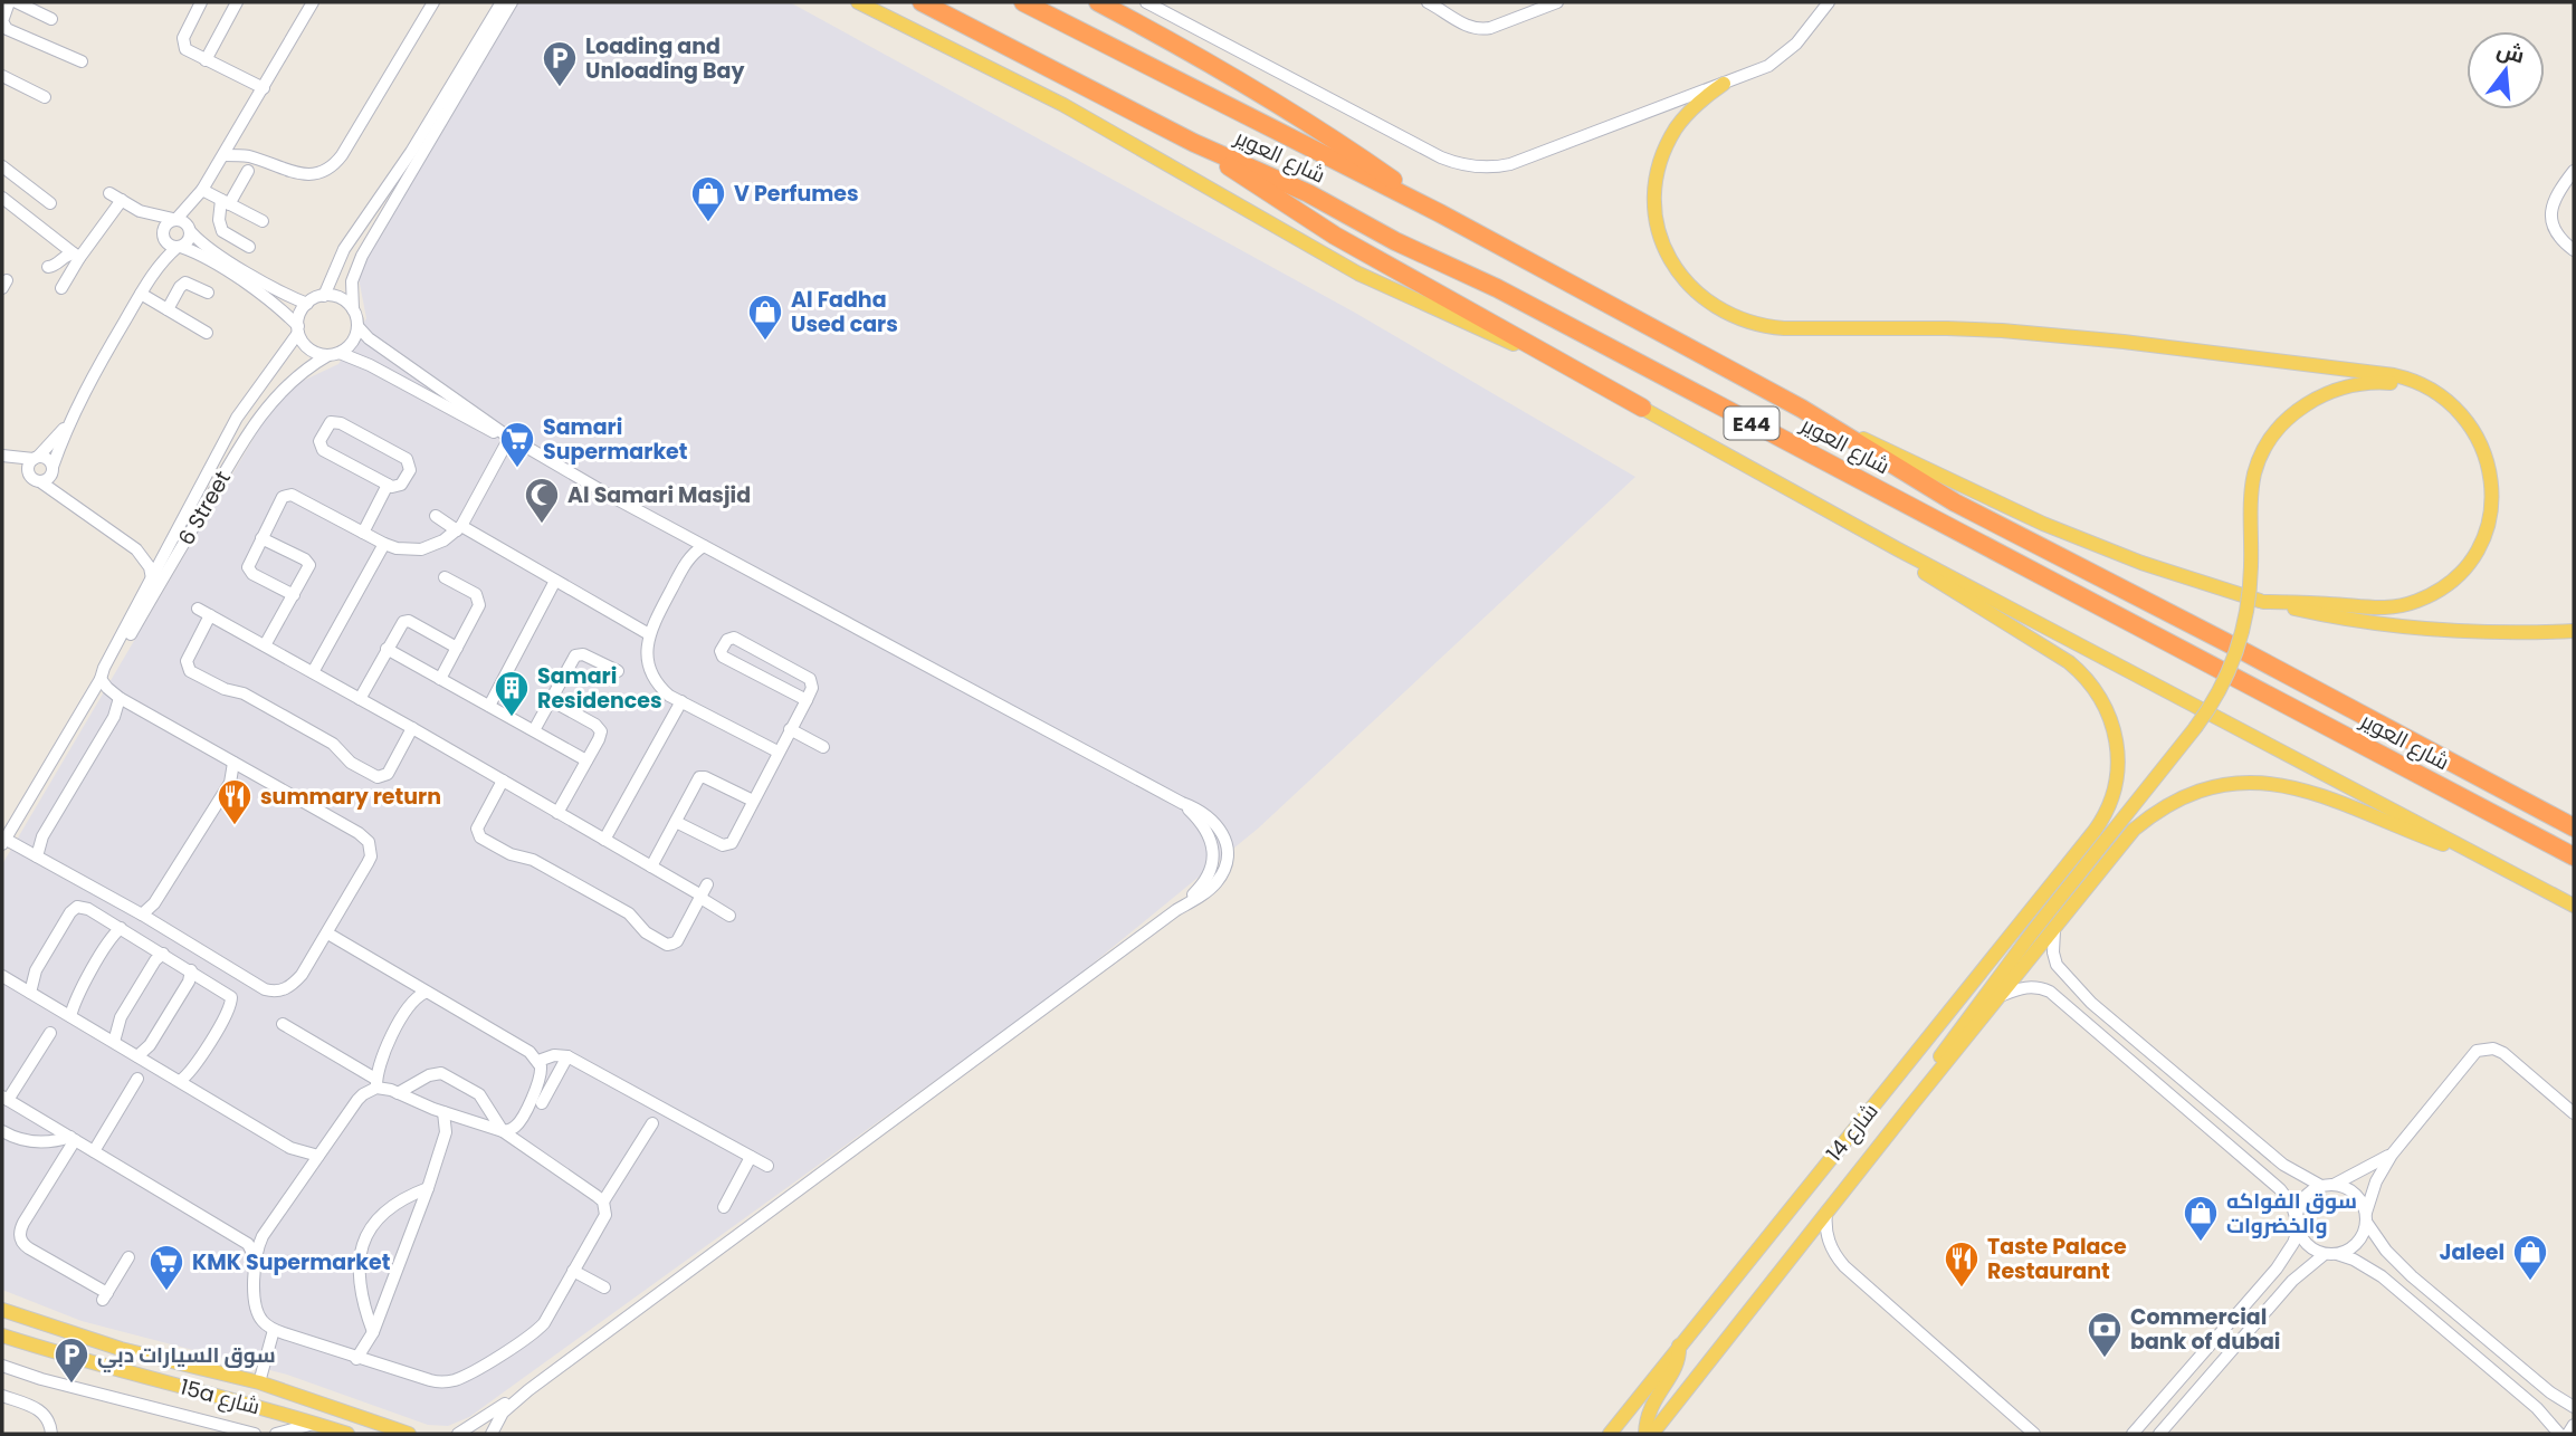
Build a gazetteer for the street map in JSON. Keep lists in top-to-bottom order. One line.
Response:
{"streets":{"highway":["شارع العوير","E44"],"main road":["شارع 14","15a شارع"],"street":["6 Street"]},"places":{"parking":["Loading and Unloading Bay","سوق السيارات دبي"],"shop":["V Perfumes","Al Fadha Used cars","سوق الفواكه والخضروات","Jaleel"],"supermarket":["Samari Supermarket","KMK Supermarket"],"mosque":["Al Samari Masjid"],"building":["Samari Residences"],"restaurant":["summary return","Taste Palace Restaurant"],"bank":["Commercial bank of dubai"]},"north":"top"}
